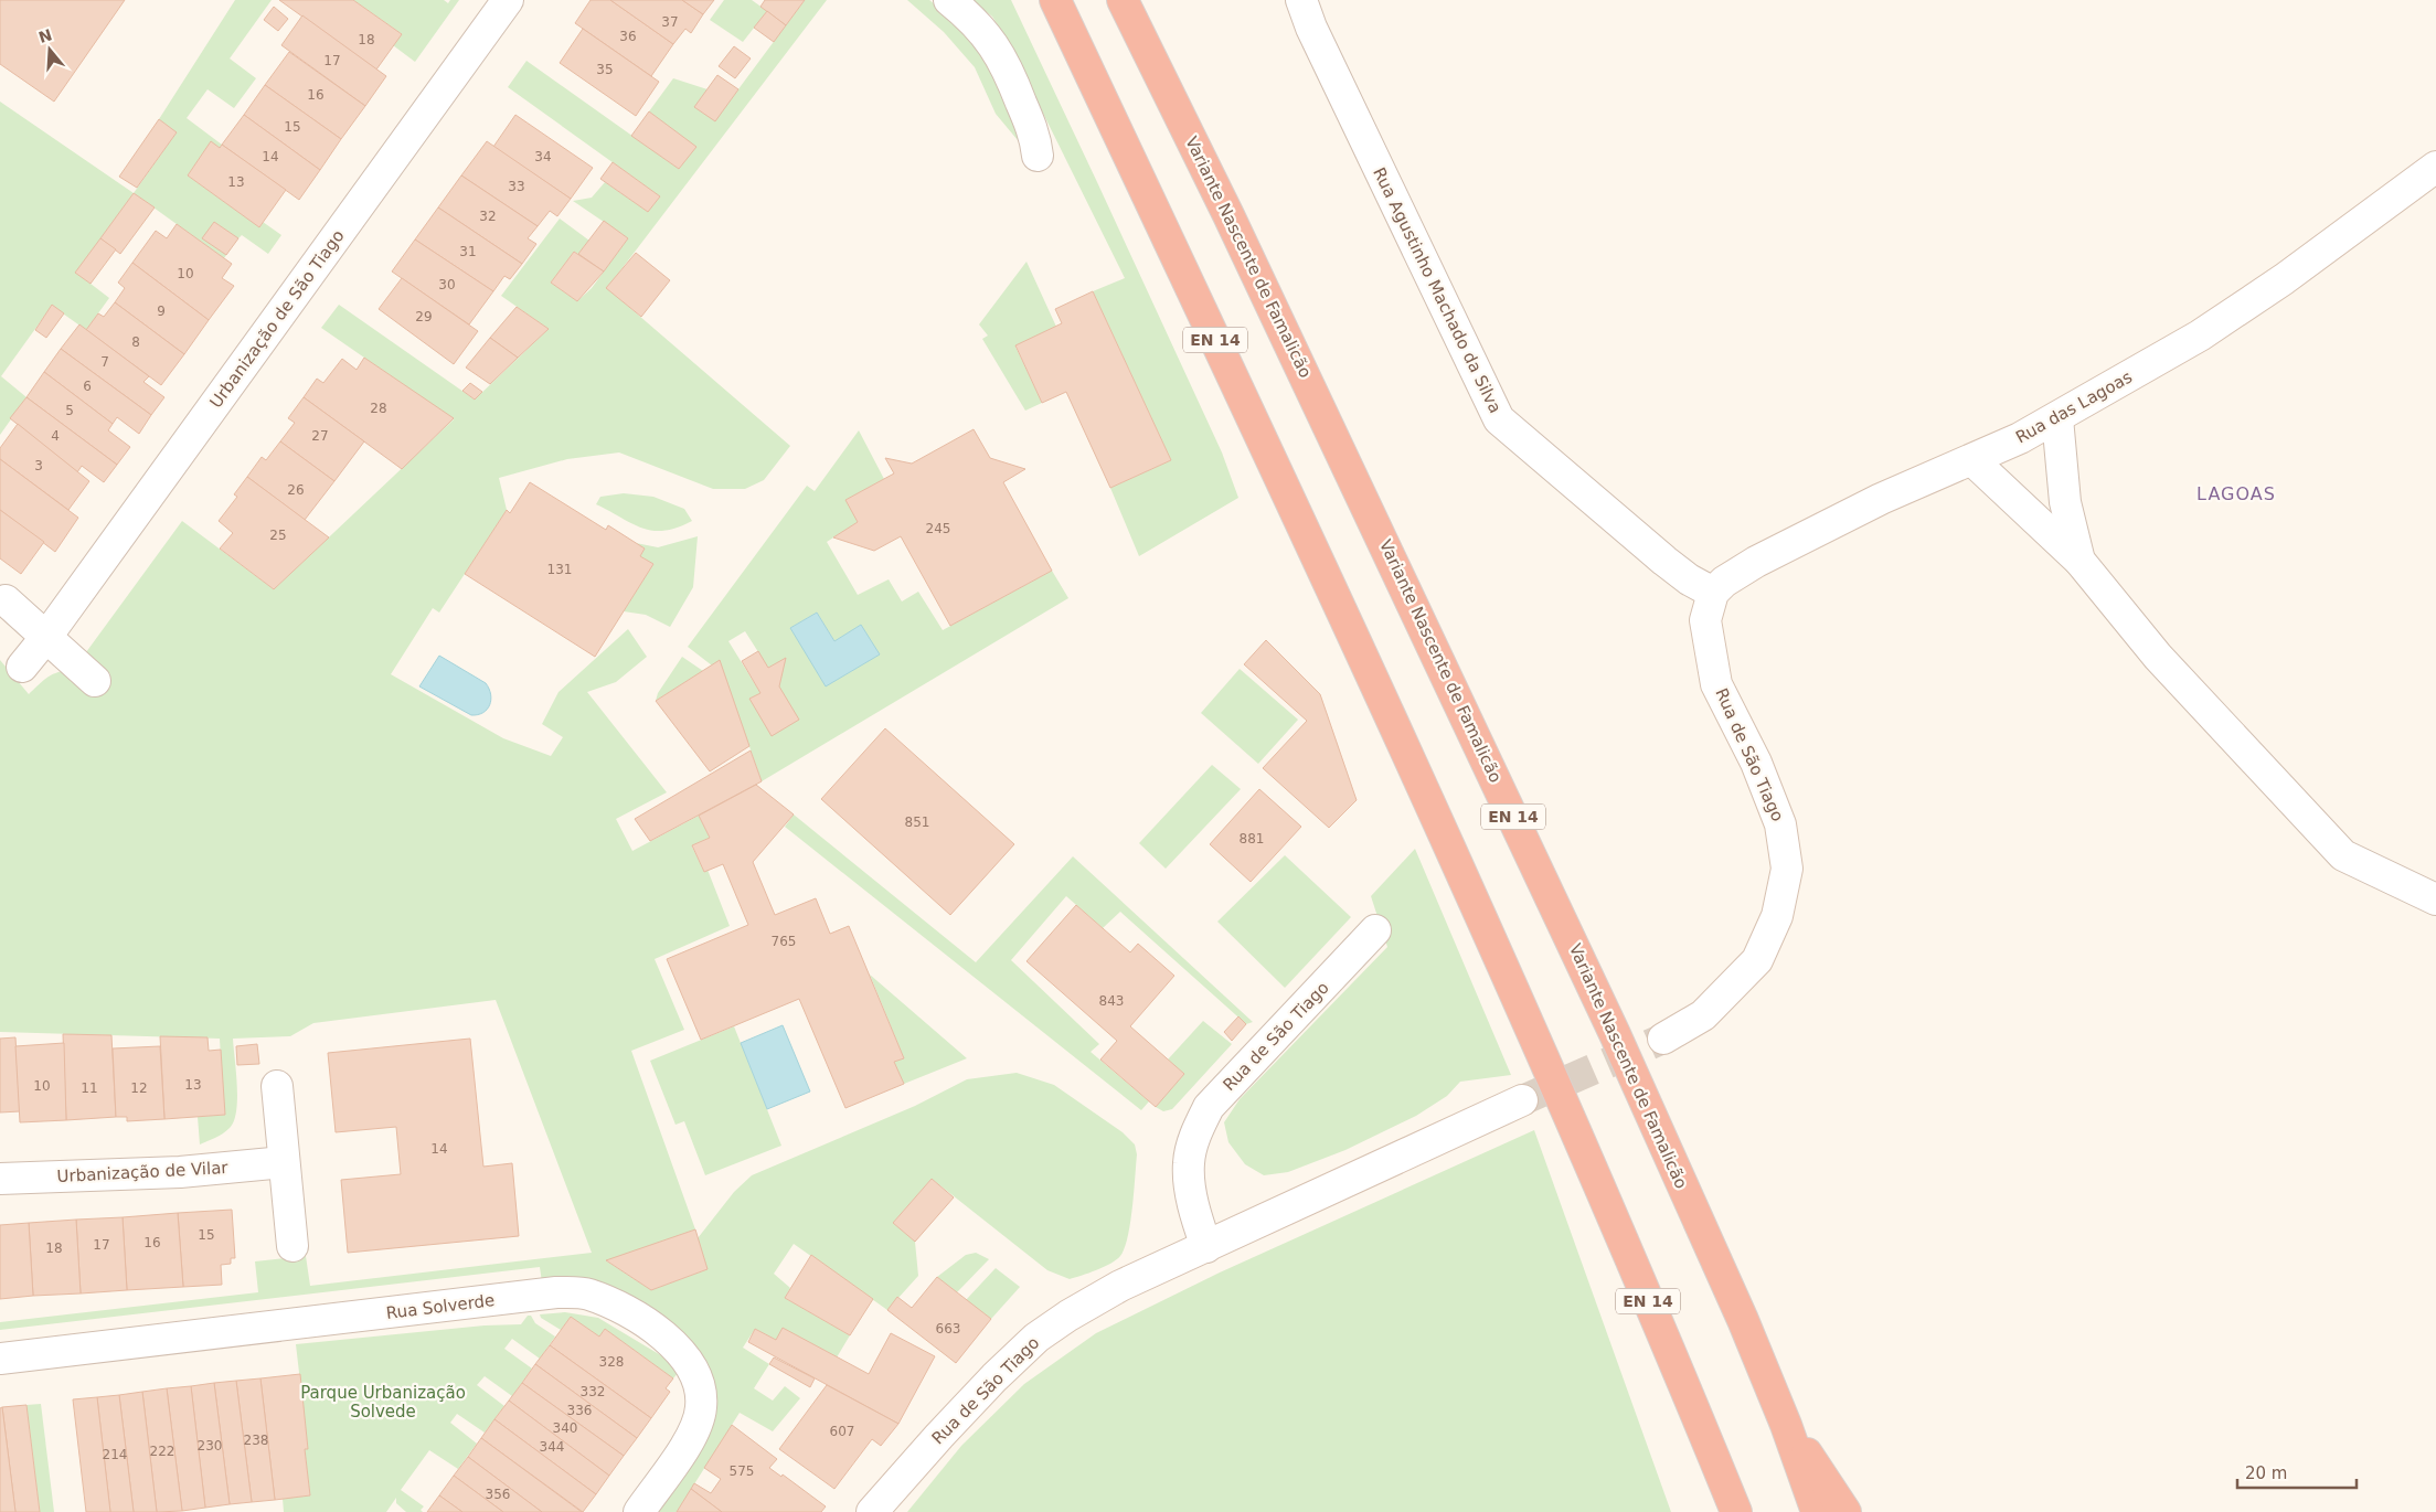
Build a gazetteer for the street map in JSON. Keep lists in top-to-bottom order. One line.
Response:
{"streets":{"highway":["Variante Nascente de Famalicão","EN 14"],"street":["Rua Agustinho Machado da Silva","Urbanização de São Tiago","Rua das Lagoas","Rua de São Tiago","Urbanização de Vilar","Rua Solverde"]},"crossings":[["Rua Agustinho Machado da Silva","Rua das Lagoas"],["Rua Agustinho Machado da Silva","Rua de São Tiago"],["Rua das Lagoas","Rua de São Tiago"]],"districts":["LAGOAS"],"parks":["Parque Urbanização Solvede"],"house_numbers":["37","36","18","17","35","16","15","14","34","13","33","32","31","10","30","9","29","8","7","6","28","5","4","27","3","26","245","25","131","851","881","765","843","13","10","11","12","14","15","16","17","18","663","328","332","336","340","607","238","230","344","222","214","575","356"],"scale_bar":"20 m","north":"top"}
